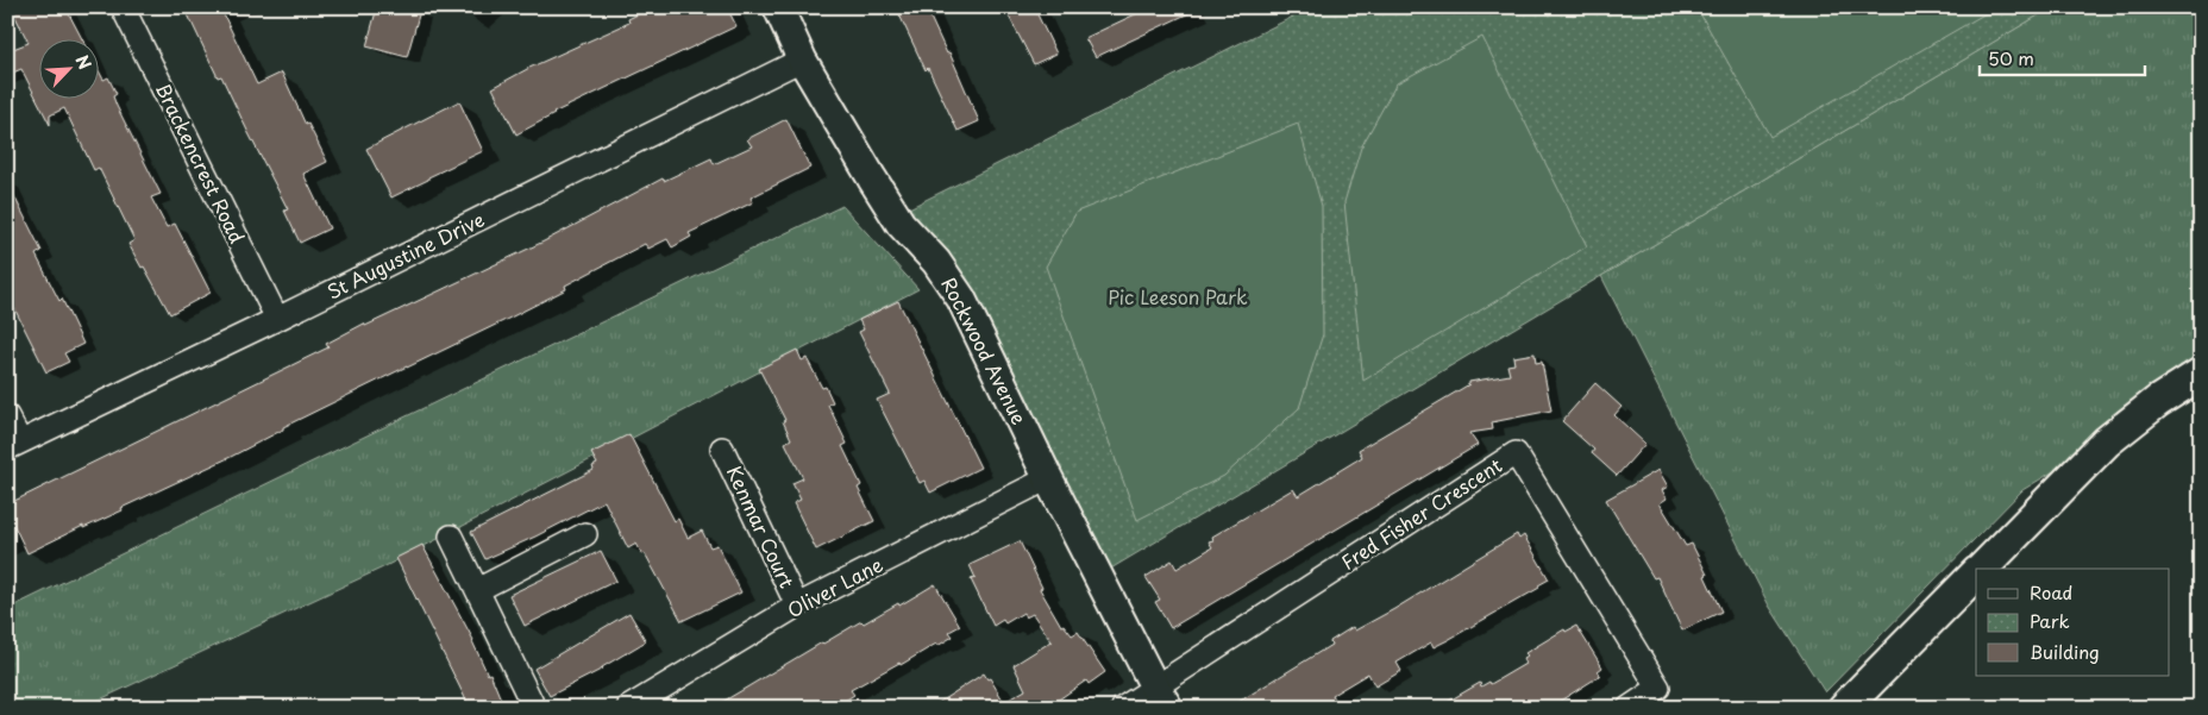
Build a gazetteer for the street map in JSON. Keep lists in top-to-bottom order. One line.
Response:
{"streets":{"street":["Brackencrest Road","St Augustine Drive","Rockwood Avenue","Fred Fisher Crescent","Kenmar Court","Oliver Lane"]},"crossings":[["Brackencrest Road","St Augustine Drive"],["St Augustine Drive","Rockwood Avenue"],["Rockwood Avenue","Fred Fisher Crescent"],["Rockwood Avenue","Oliver Lane"],["Kenmar Court","Oliver Lane"]],"parks":["Pic Leeson Park"],"legend":["Road","Park","Building"],"scale_bar":"50 m","north":"top right"}
